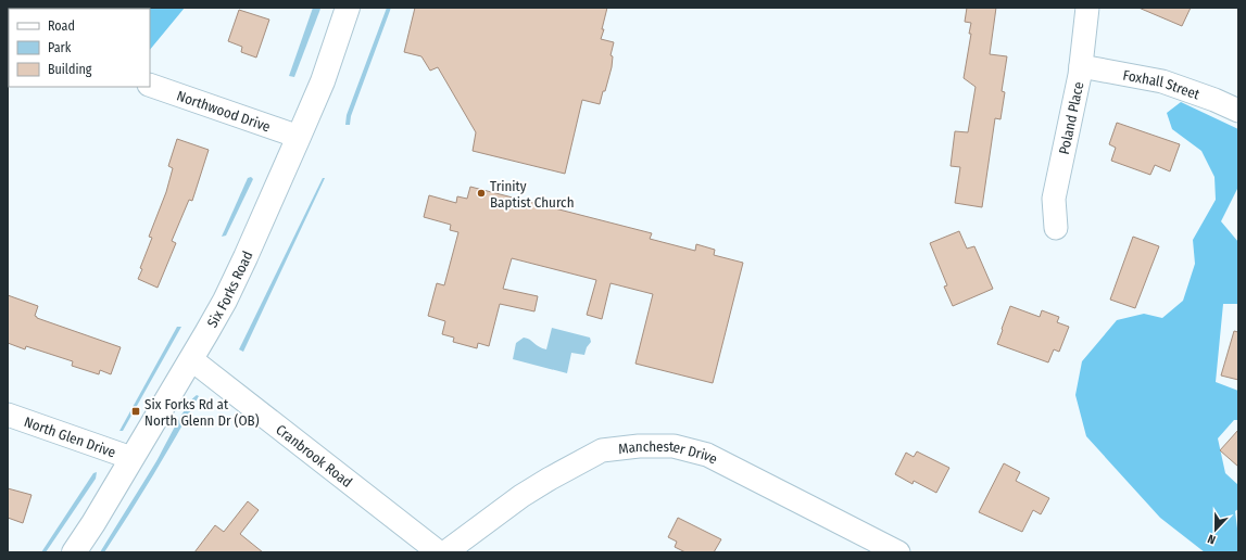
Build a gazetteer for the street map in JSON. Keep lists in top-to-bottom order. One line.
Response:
{"streets":{"main road":["Six Forks Road"],"street":["Foxhall Street","Northwood Drive","Poland Place","North Glen Drive","Cranbrook Road","Manchester Drive"]},"crossings":[["Foxhall Street","Poland Place"],["Northwood Drive","Six Forks Road"],["Six Forks Road","North Glen Drive"],["Six Forks Road","Cranbrook Road"]],"places":{"other":["Trinity Baptist Church"],"transit":["Six Forks Rd at North Glenn Dr (OB)"]},"legend":["Road","Park","Building"],"north":"bottom"}
